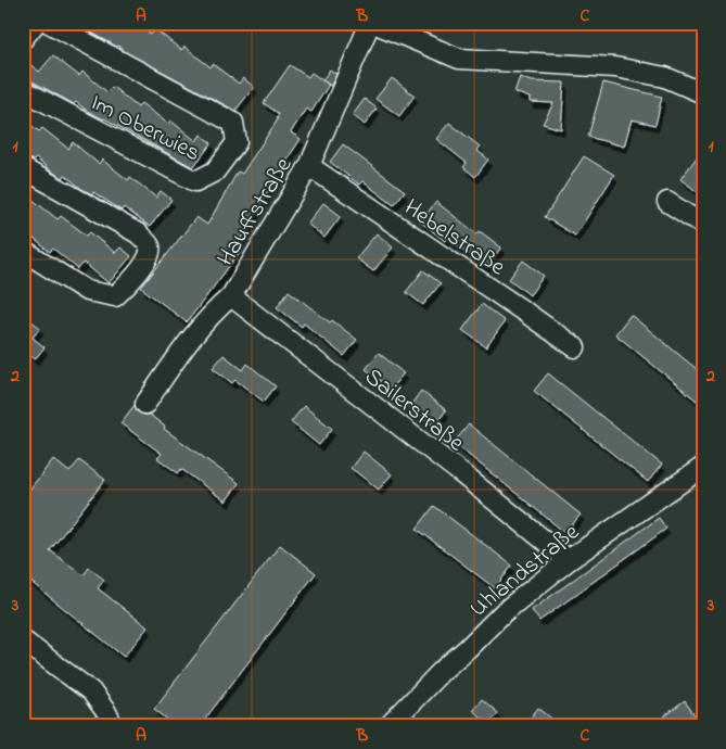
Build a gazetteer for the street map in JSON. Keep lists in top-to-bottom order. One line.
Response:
{"streets":{"street":["Im Oberwies","Hauffstraße","Hebelstraße","Sailerstraße","Uhlandstraße"]},"crossings":[["Hauffstraße","Hebelstraße"],["Hauffstraße","Sailerstraße"],["Sailerstraße","Uhlandstraße"]],"grid":{"columns":["A","B","C"],"rows":["1","2","3"]}}
